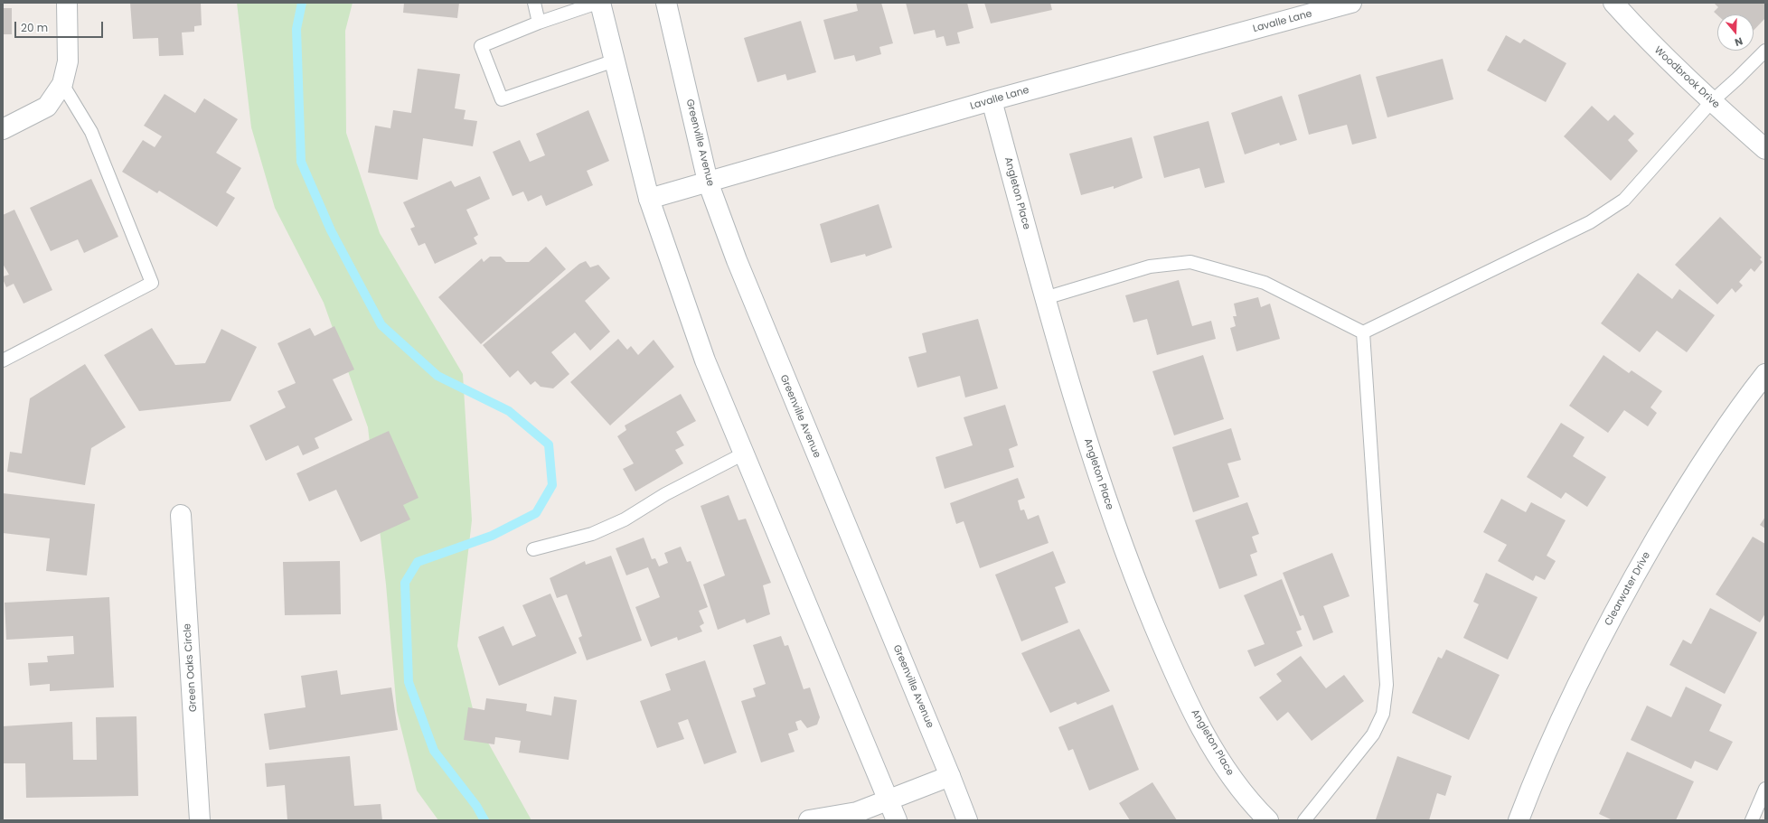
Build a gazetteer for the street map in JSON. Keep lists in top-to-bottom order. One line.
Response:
{"streets":{"street":["Lavalle Lane","Woodbrook Drive","Greenville Avenue","Angleton Place","Clearwater Drive","Green Oaks Circle"]},"crossings":[["Lavalle Lane","Greenville Avenue"],["Lavalle Lane","Angleton Place"]],"scale_bar":"20 m","north":"bottom"}
